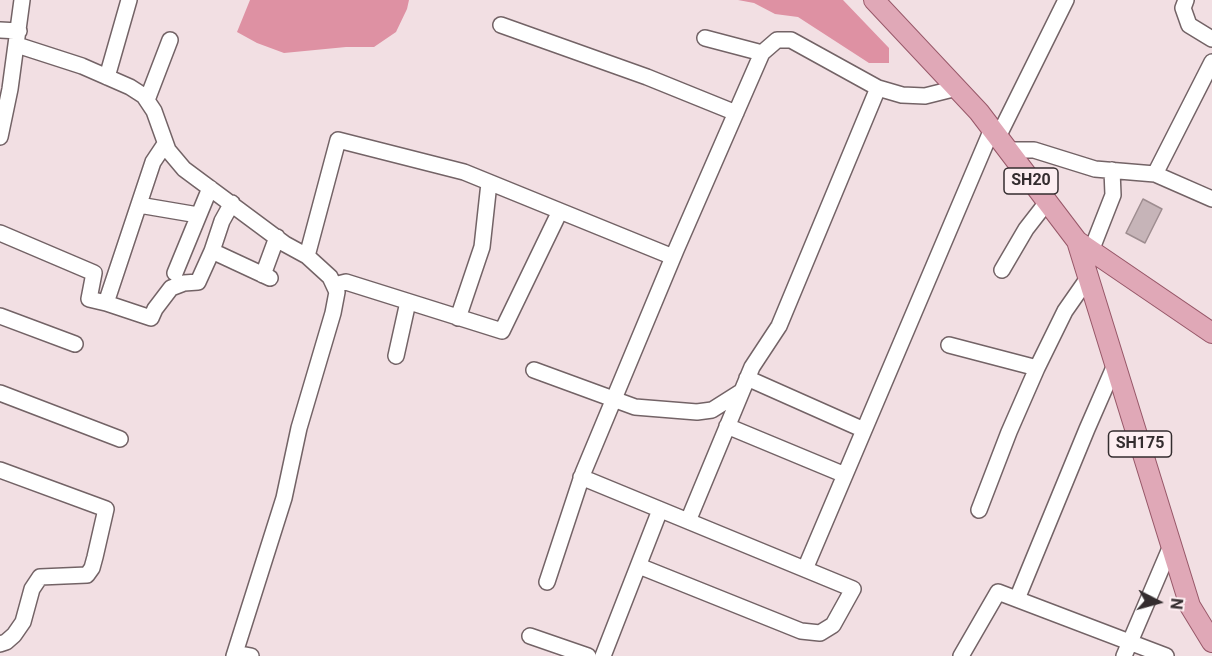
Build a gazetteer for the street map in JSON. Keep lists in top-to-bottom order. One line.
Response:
{"streets":{"main road":["SH20","SH175"]},"crossings":[["SH20","SH175"]],"north":"right"}
